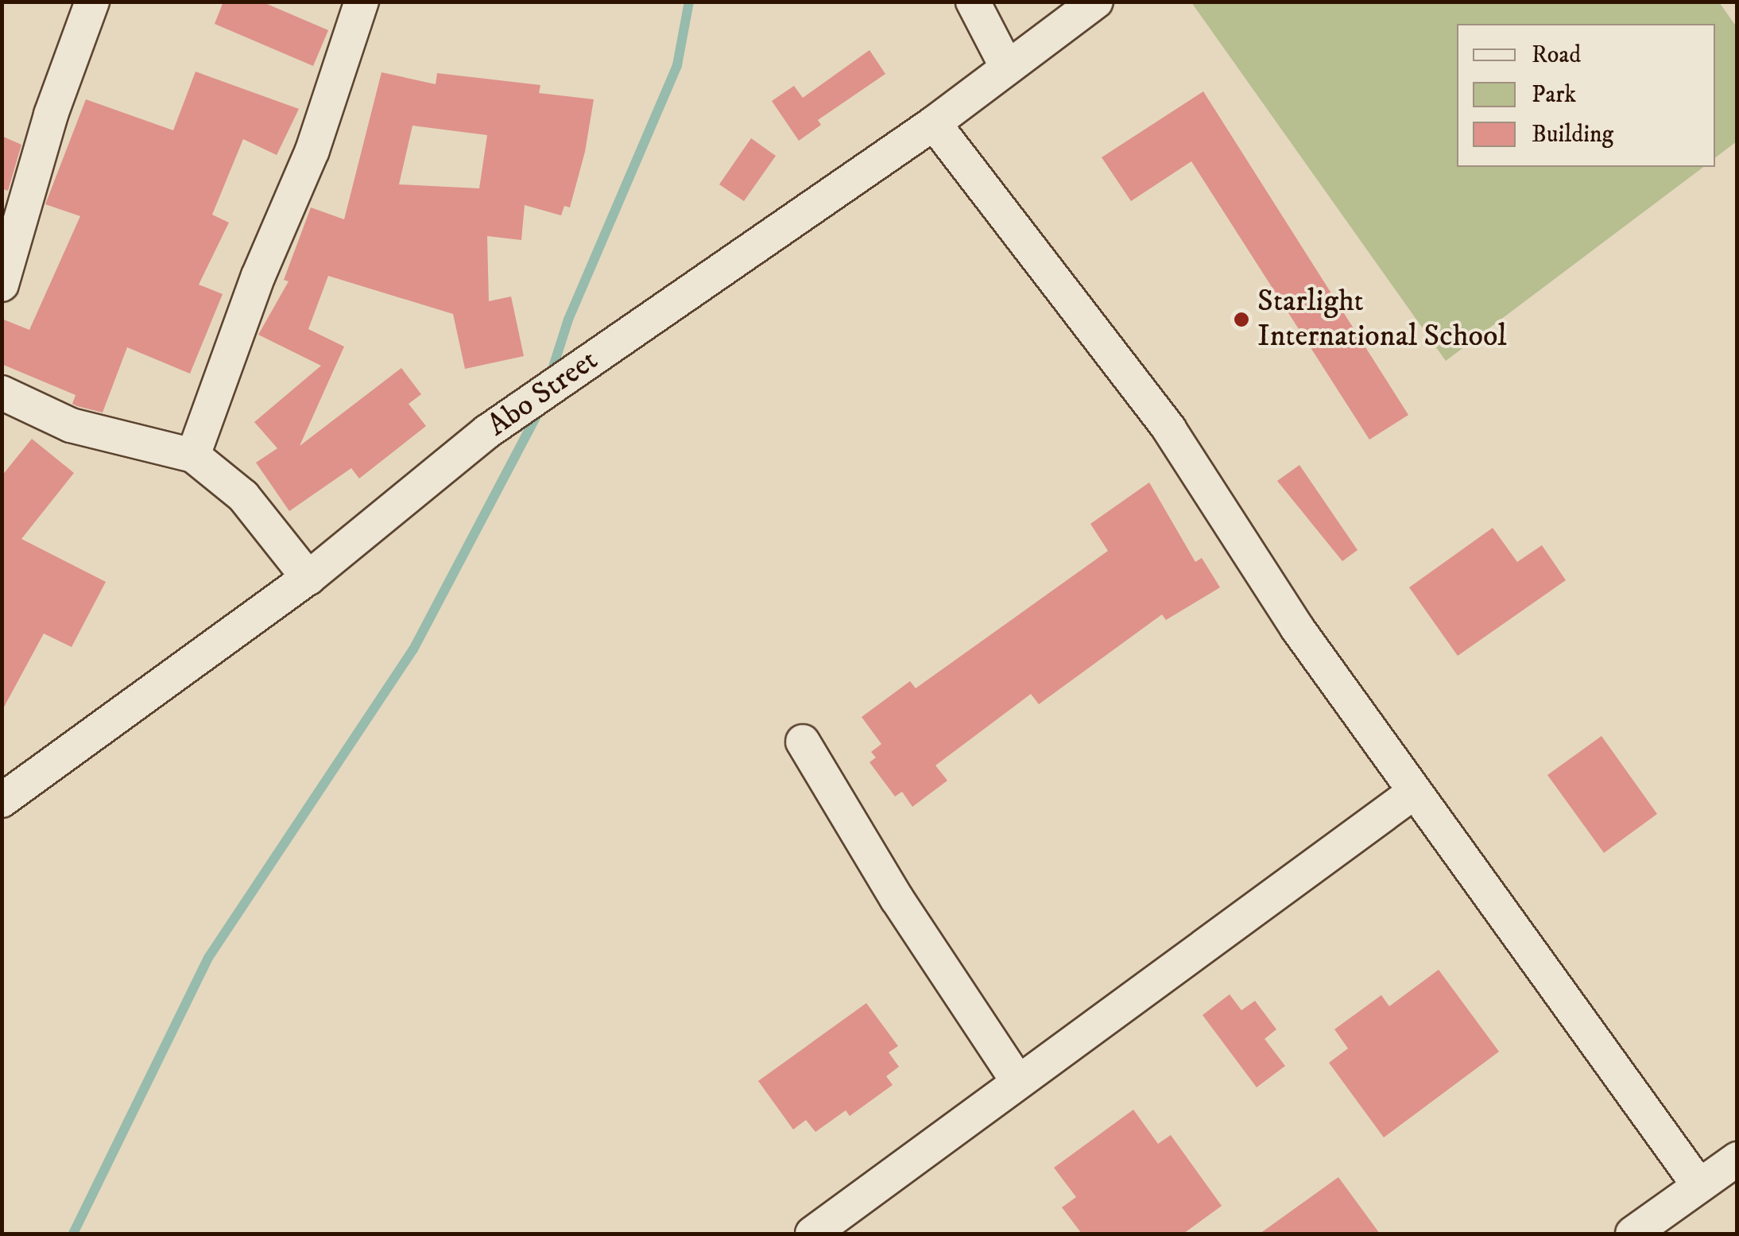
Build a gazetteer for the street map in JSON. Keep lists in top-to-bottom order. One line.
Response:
{"streets":{"street":["Abo Street"]},"places":["Starlight International School"],"legend":["Road","Park","Building"]}
